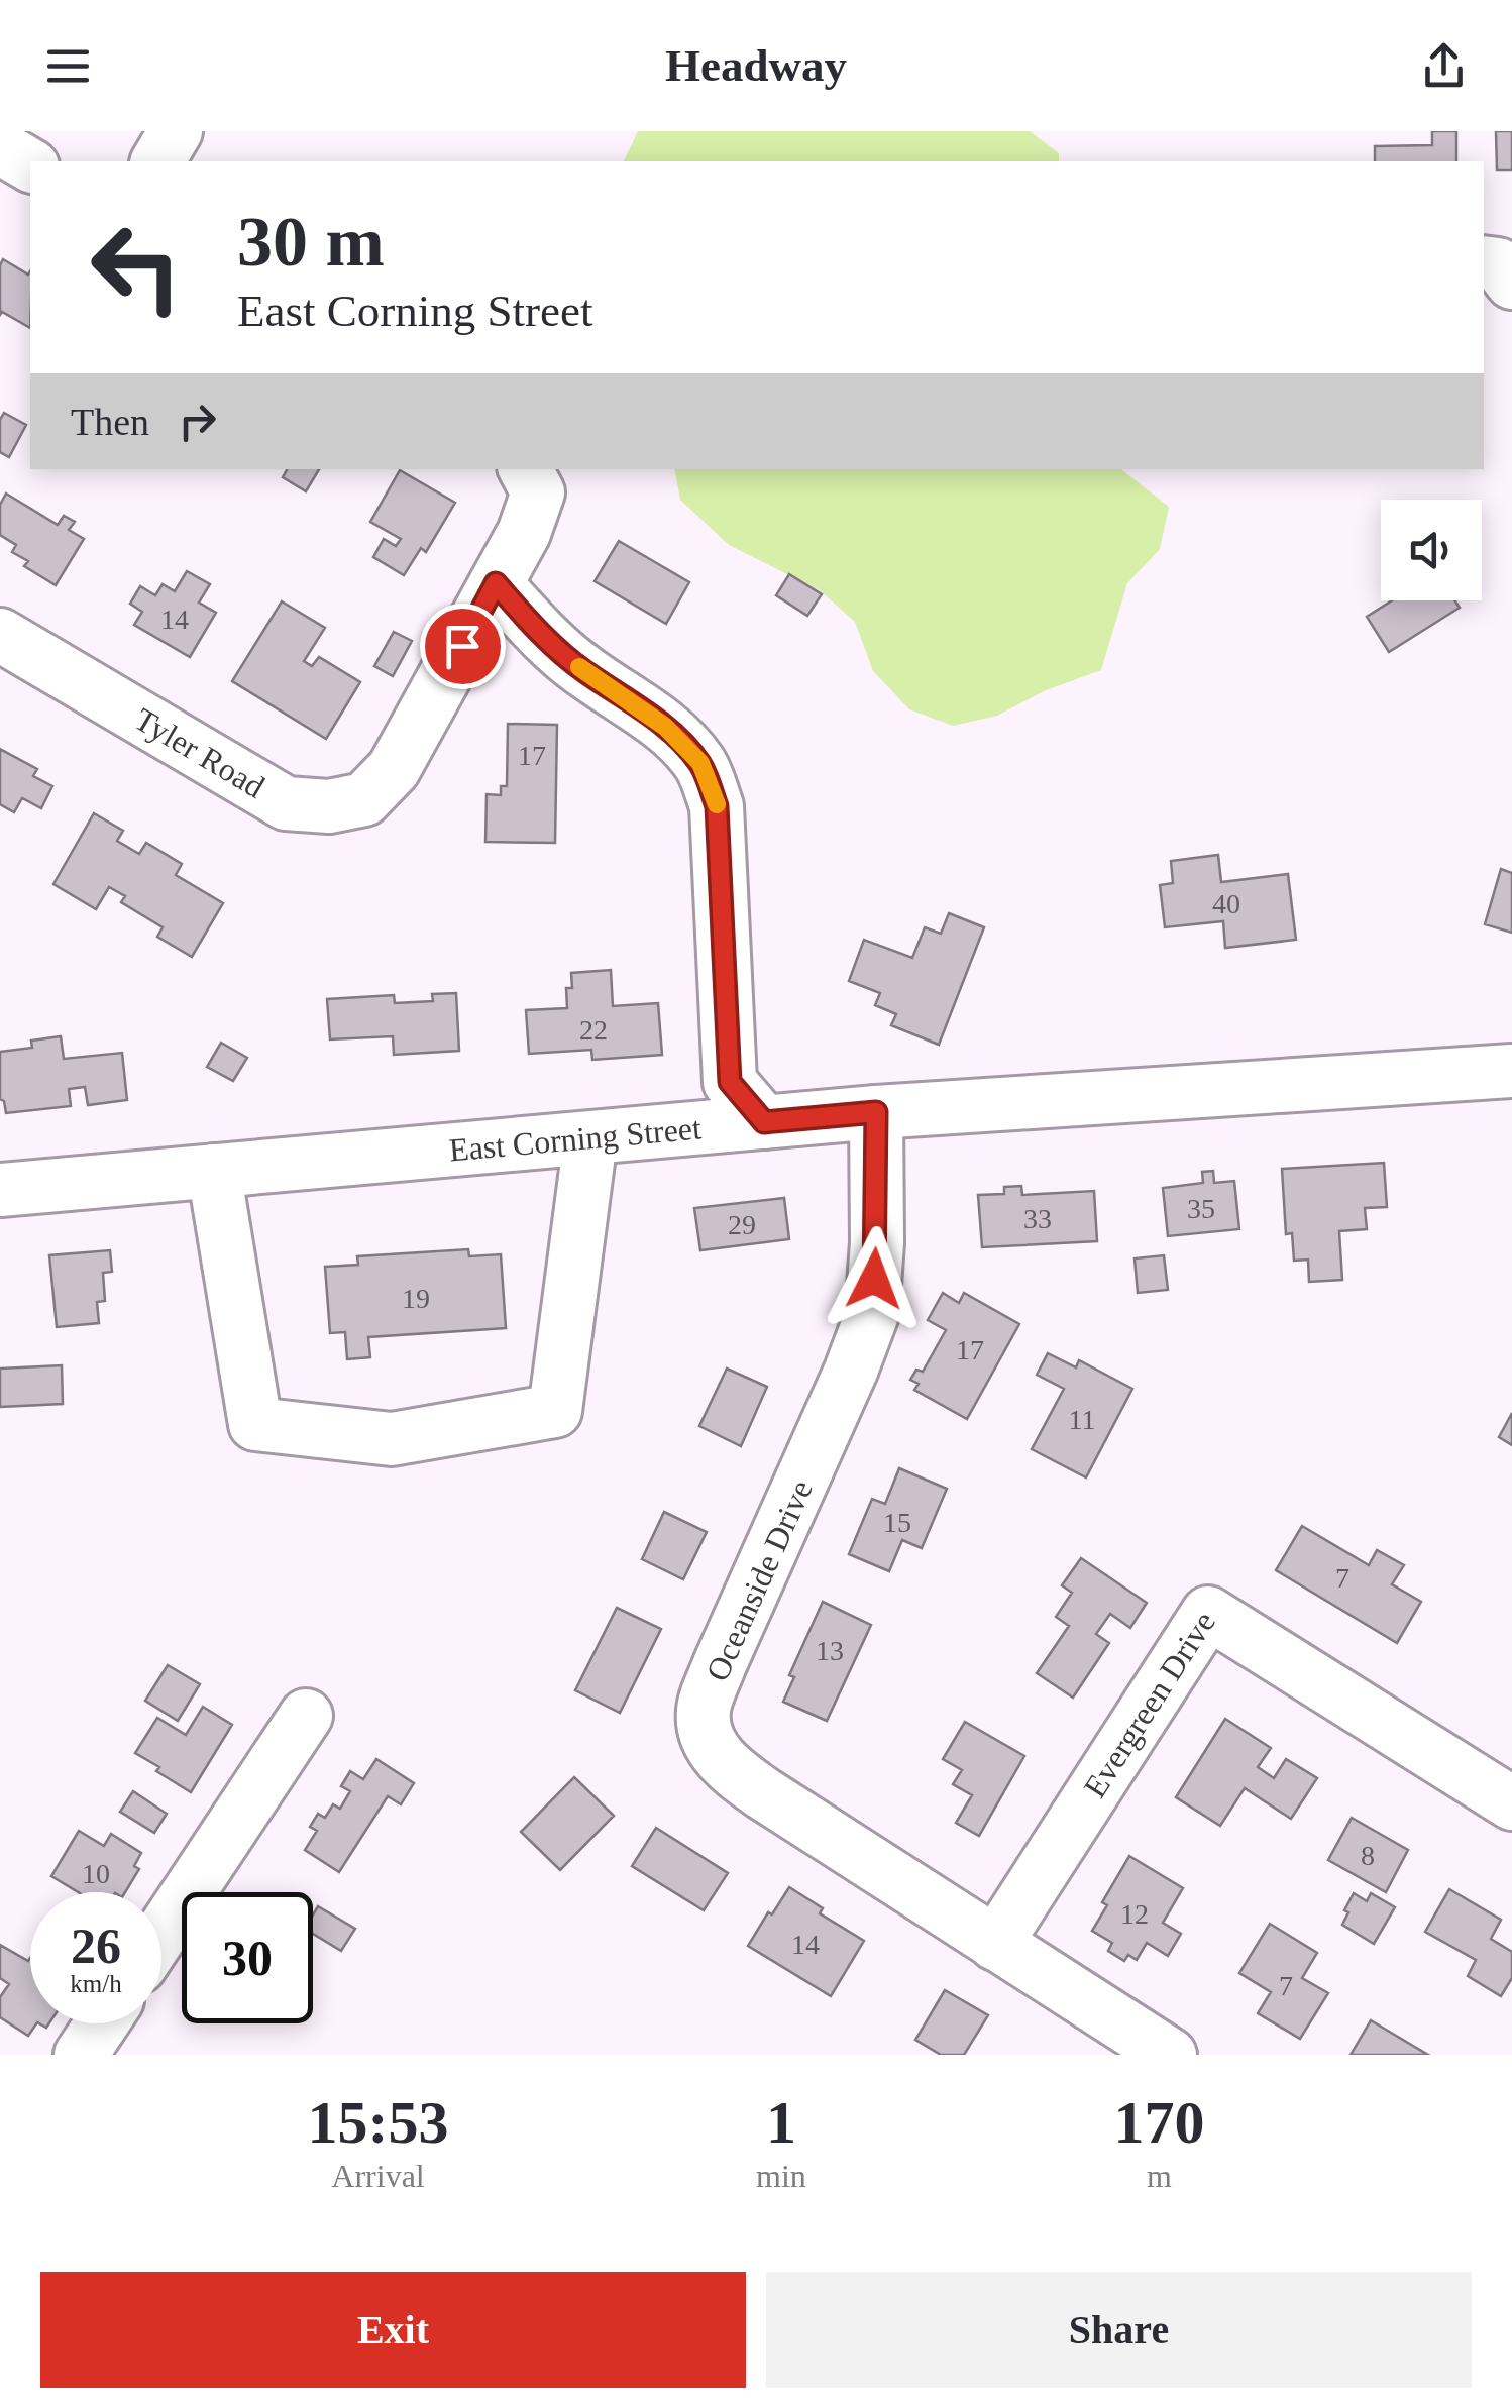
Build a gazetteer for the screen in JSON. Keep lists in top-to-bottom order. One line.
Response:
{"streets":{"street":["Tyler Road","East Corning Street","Oceanside Drive","Evergreen Drive"]},"crossings":[["East Corning Street","Oceanside Drive"],["Oceanside Drive","Evergreen Drive"]],"house_numbers":["14","17","40","22","35","33","29","19","17","11","15","7","13","8","10","12","14","7"],"page":{"header":"Headway","turn":["30 m","East Corning Street"],"then":"Then","speed":"26 km/h","limit":"30","eta":["15:53","Arrival","1","min","170","m"],"buttons":["Exit","Share"]}}
